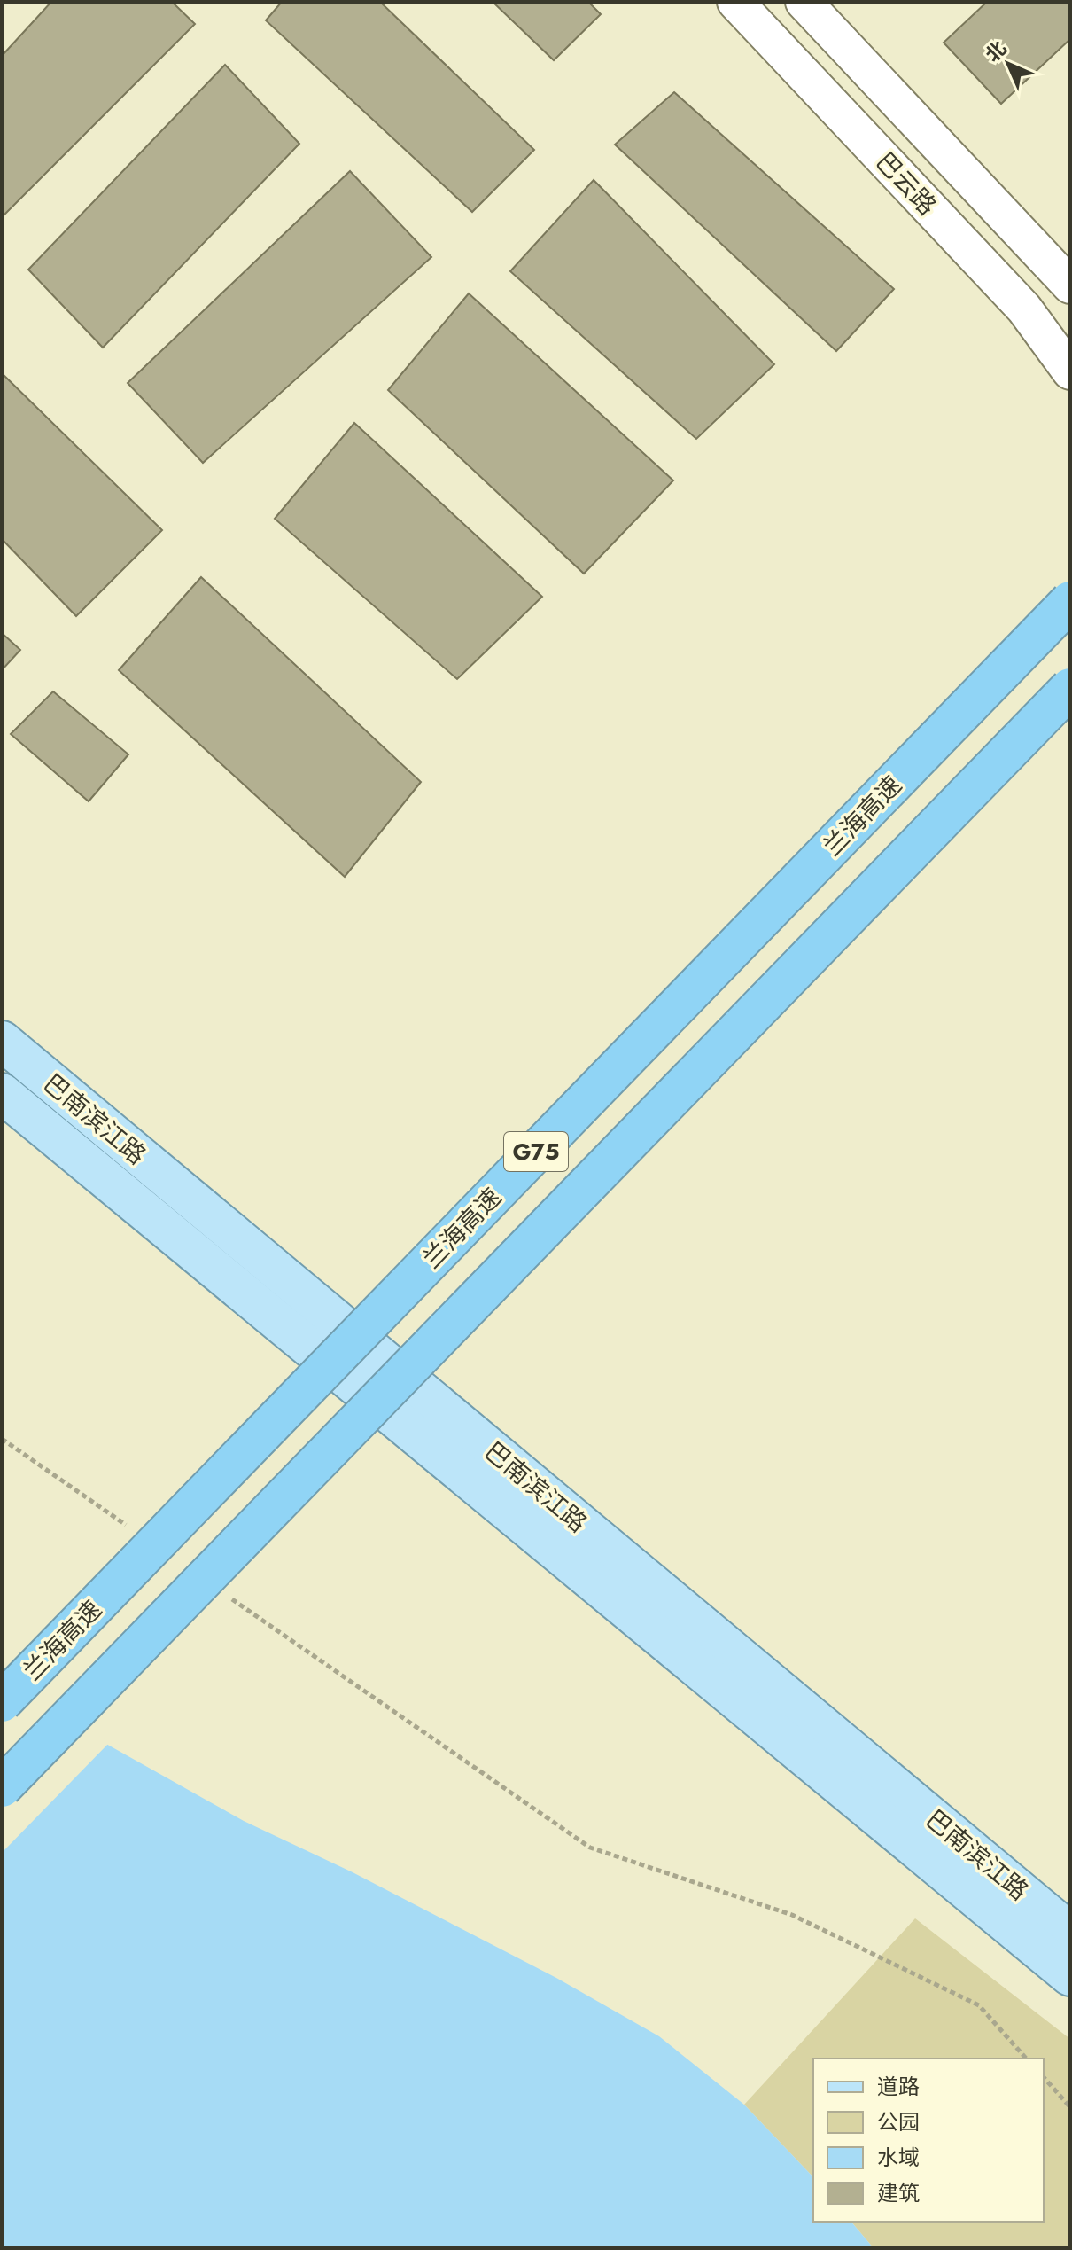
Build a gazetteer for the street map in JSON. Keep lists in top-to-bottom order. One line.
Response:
{"streets":{"highway":["兰海高速","G75"],"main road":["巴南滨江路"],"street":["巴云路"]},"legend":["道路","公园","水域","建筑"],"north":"top left"}
